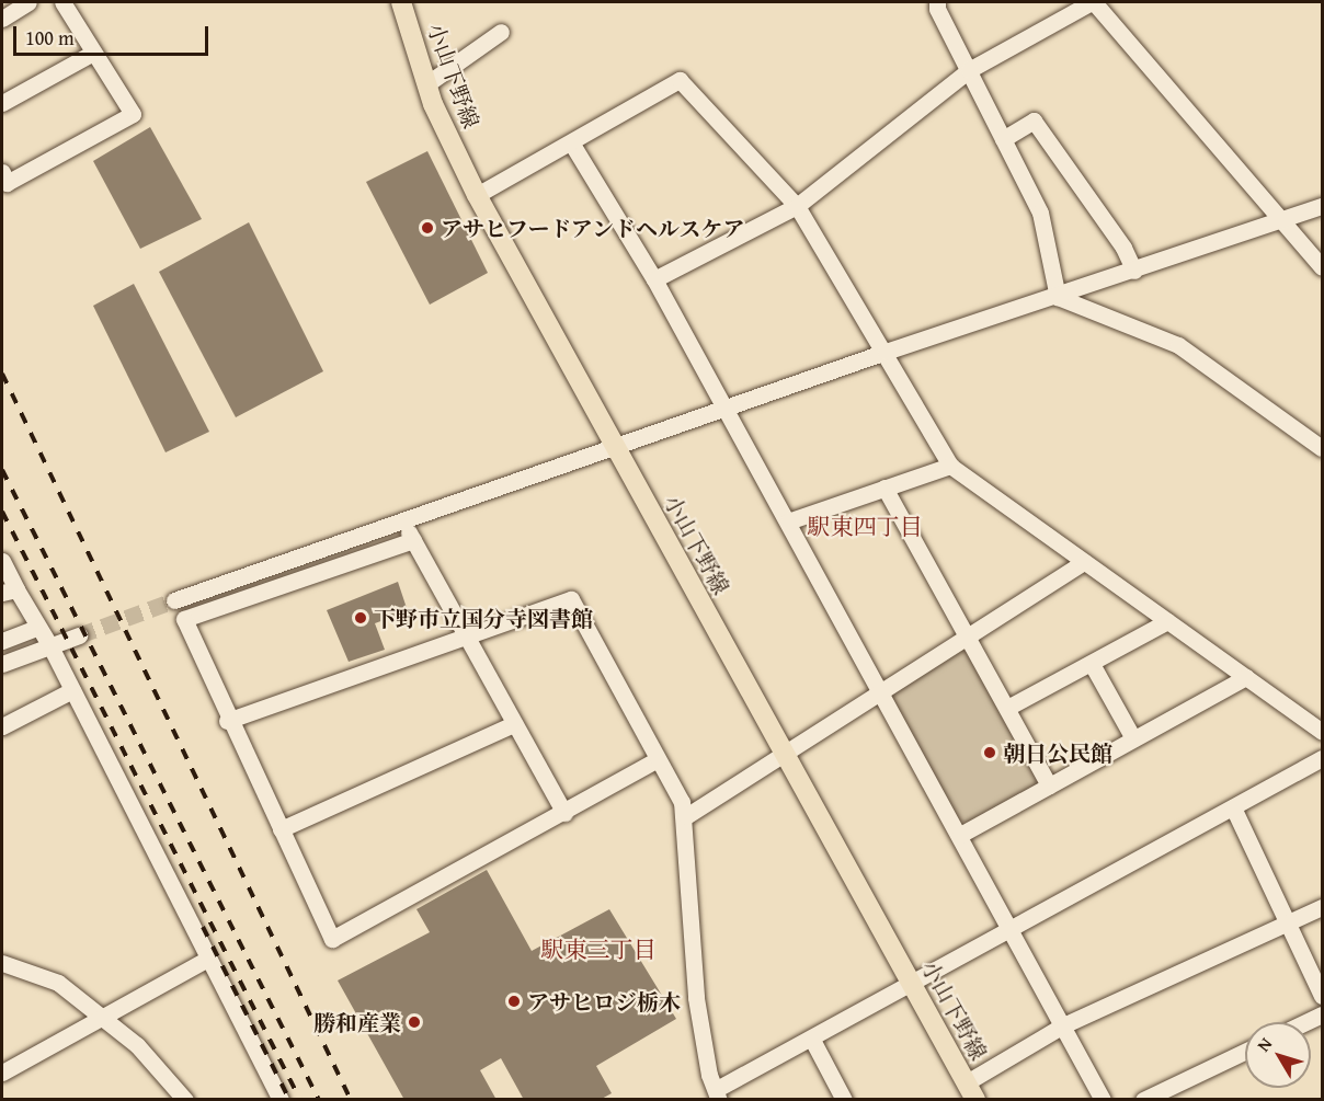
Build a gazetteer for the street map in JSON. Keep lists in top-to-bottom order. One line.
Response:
{"streets":{"main road":["小山下野線"]},"districts":["駅東四丁目","駅東三丁目"],"places":["アサヒフードアンドヘルスケア","下野市立国分寺図書館","朝日公民館","アサヒロジ栃木","勝和産業"],"scale_bar":"100 m","north":"top left"}
